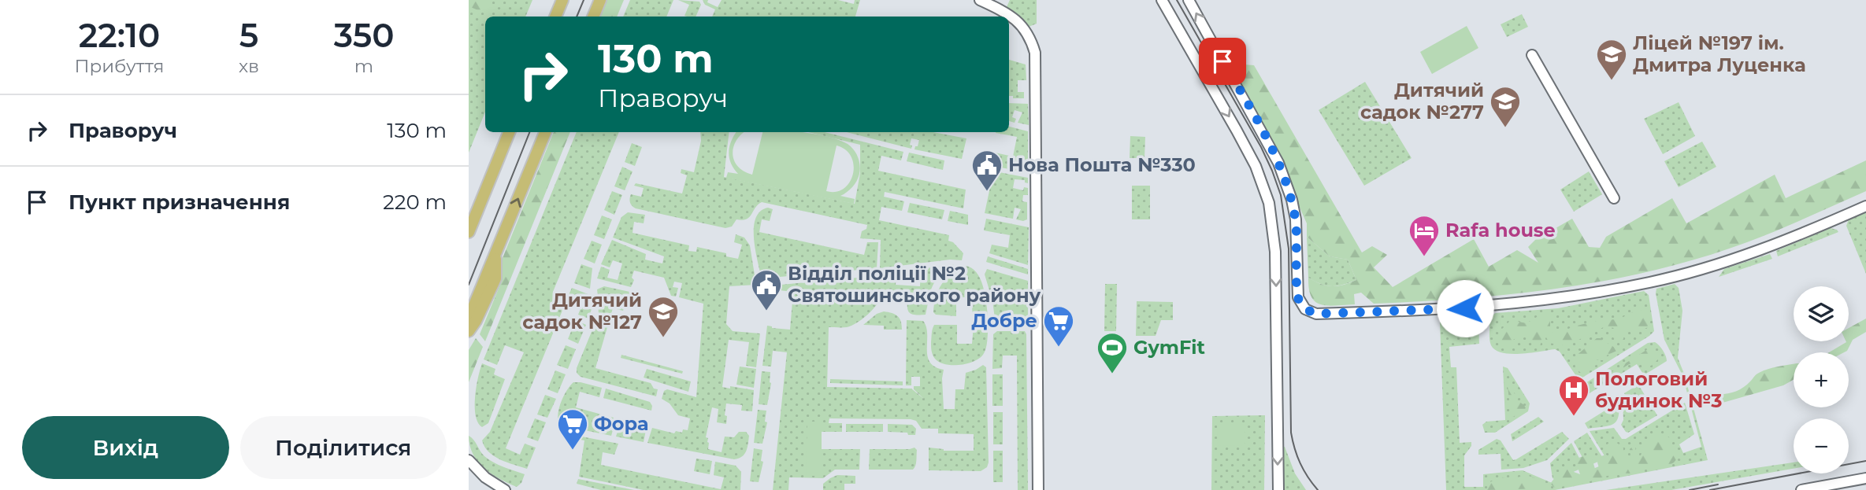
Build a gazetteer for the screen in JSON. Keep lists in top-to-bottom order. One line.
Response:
{"places":{"school or university":["Ліцей №197 ім. Дмитра Луценка","Дитячий садок №277","Дитячий садок №127"],"public building":["Нова Пошта №330","Відділ поліції №2 Святошинського району"],"hotel":["Rafa house"],"supermarket":["Добре","Фора"],"sports":["GymFit"],"hospital":["Пологовий будинок №3"]},"page":{"eta":["22:10","Прибуття","5","хв","350","m"],"turn":["130 m","Праворуч"],"list":[{"name":"Праворуч","value":"130 m"},{"name":"Пункт призначення","value":"220 m"}],"map_buttons":["+","−"],"buttons":["Вихід","Поділитися"]}}
